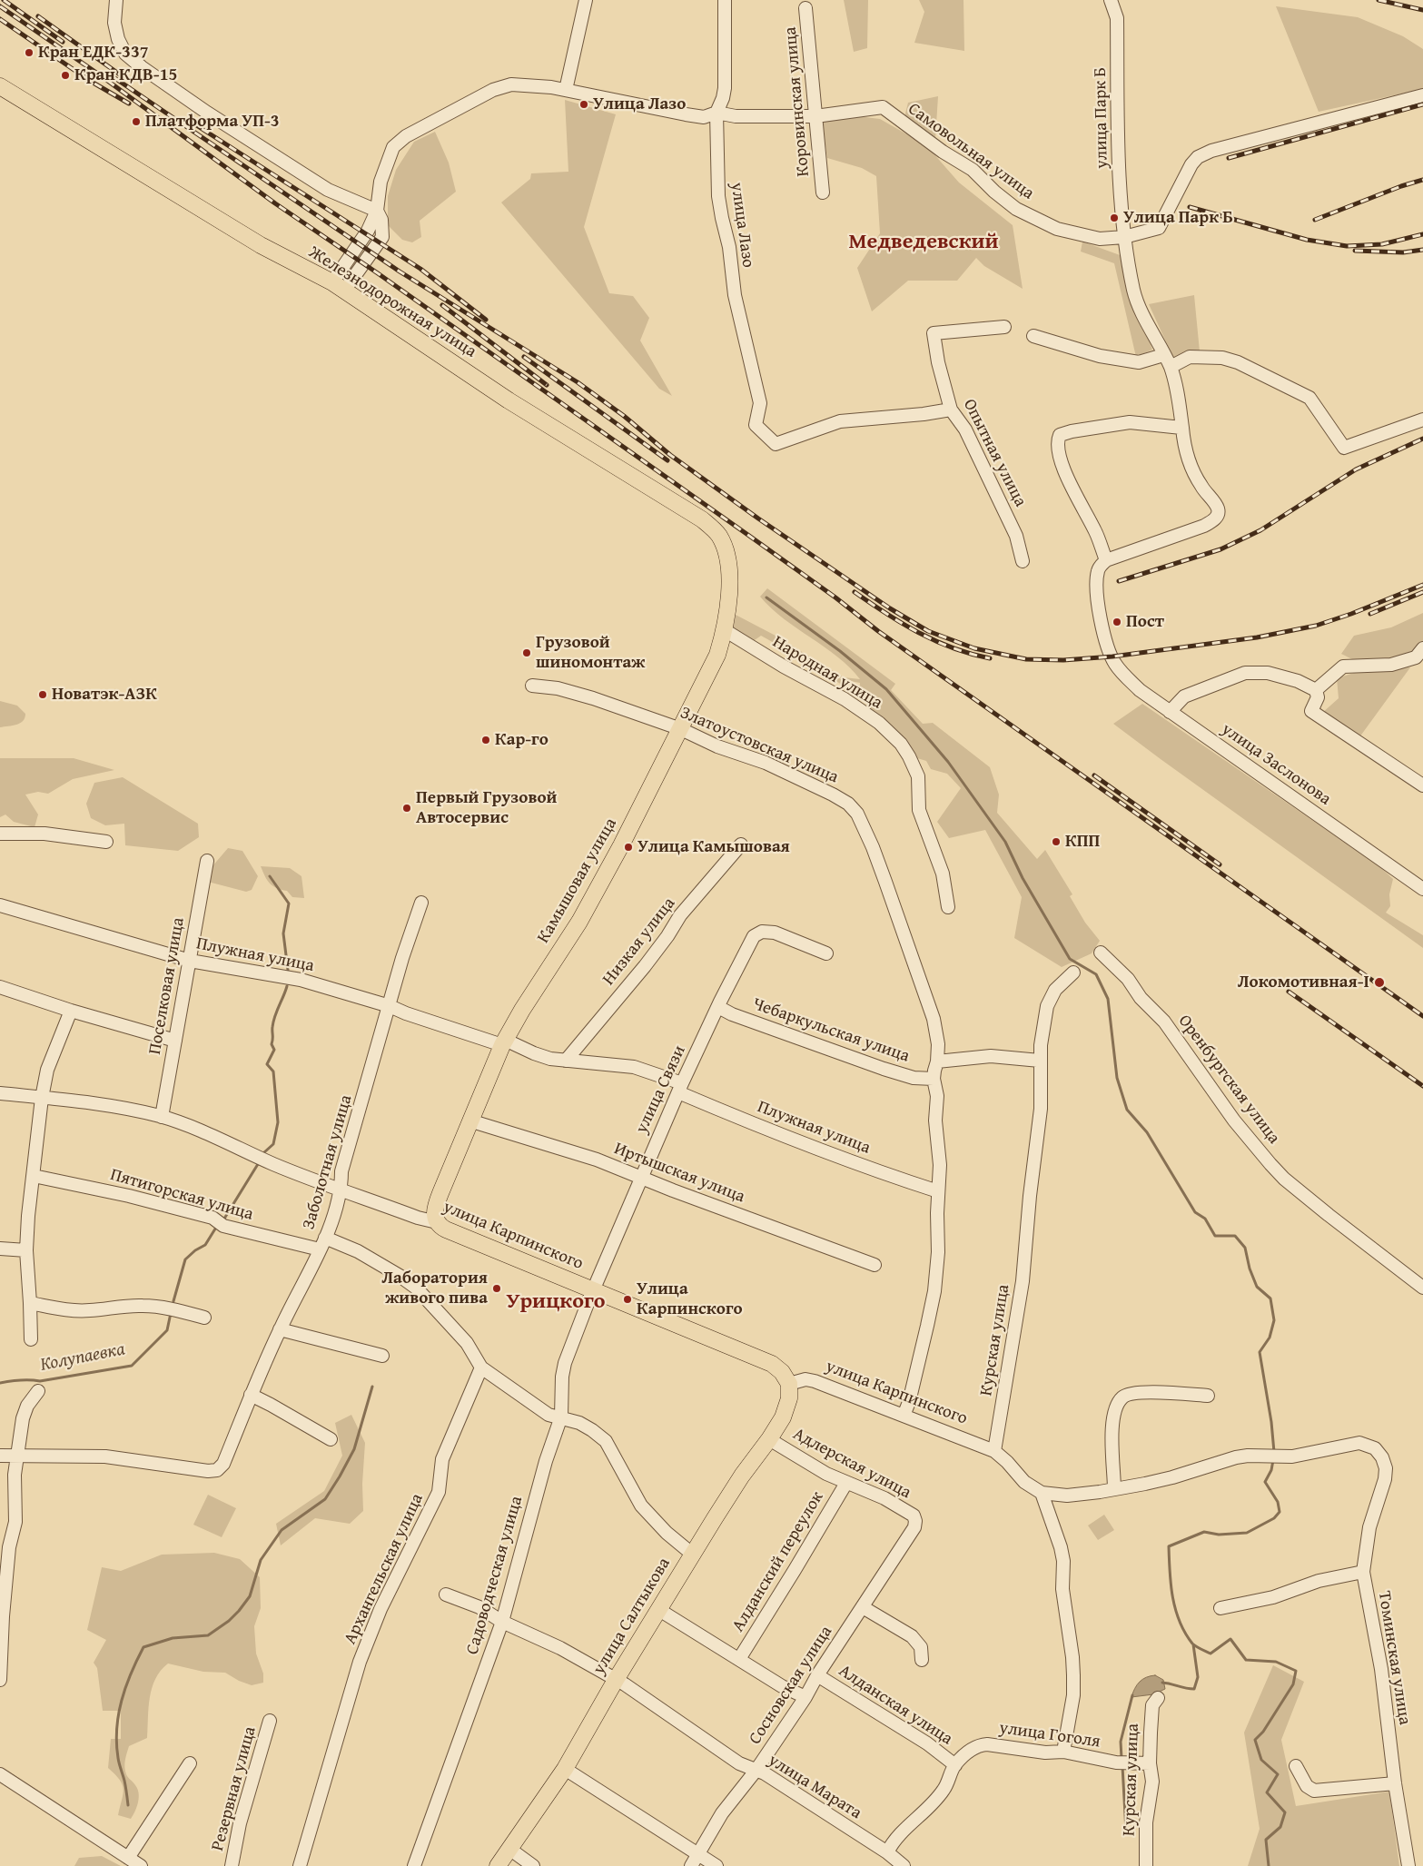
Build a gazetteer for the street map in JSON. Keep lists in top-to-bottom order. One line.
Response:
{"streets":{"main road":["Железнодорожная улица","Камышовая улица","улица Карпинского","улица Салтыкова"],"street":["Коровинская улица","улица Парк Б","Самовольная улица","улица Лазо","Опытная улица","Народная улица","Златоустовская улица","улица Заслонова","Низкая улица","Плужная улица","Поселковая улица","Чебаркульская улица","Оренбургская улица","улица Связи","Заболотная улица","Иртышская улица","Пятигорская улица","Курская улица","Адлерская улица","Алданский переулок","Архангельская улица","Садоводческая улица","Томинская улица","Сосновская улица","Алданская улица","улица Гоголя","улица Марата","Резервная улица"]},"crossings":[["Коровинская улица","Самовольная улица"],["улица Парк Б","Самовольная улица"],["улица Парк Б","улица Заслонова"],["Самовольная улица","улица Лазо"],["улица Лазо","Опытная улица"],["Железнодорожная улица","Камышовая улица"],["Народная улица","Камышовая улица"],["Златоустовская улица","Камышовая улица"],["Златоустовская улица","Чебаркульская улица"],["Камышовая улица","Плужная улица"],["Камышовая улица","Иртышская улица"],["Камышовая улица","улица Карпинского"],["Низкая улица","Плужная улица"],["Плужная улица","Поселковая улица"],["Плужная улица","улица Связи"],["Плужная улица","Заболотная улица"],["Поселковая улица","улица Карпинского"],["Чебаркульская улица","улица Связи"],["улица Связи","Иртышская улица"],["улица Связи","улица Карпинского"],["улица Связи","Садоводческая улица"],["Заболотная улица","Пятигорская улица"],["Заболотная улица","улица Карпинского"],["улица Карпинского","Курская улица"],["улица Карпинского","Садоводческая улица"],["улица Карпинского","улица Салтыкова"],["Курская улица","улица Гоголя"],["Адлерская улица","Алданский переулок"],["Адлерская улица","улица Салтыкова"],["Адлерская улица","Сосновская улица"],["Садоводческая улица","улица Марата"],["улица Салтыкова","улица Марата"],["Сосновская улица","Алданская улица"],["Сосновская улица","улица Марата"],["Алданская улица","улица Гоголя"],["улица Гоголя","улица Марата"]],"districts":["Медведевский","Урицкого"],"water":["Колупаевка"],"places":["Кран ЕДК-337","Кран КДВ-15","Улица Лазо","Платформа УП-3","Улица Парк Б","Пост","Грузовой шиномонтаж","Новатэк-АЗК","Кар-го","Первый Грузовой Автосервис","КПП","Улица Камышовая","Локомотивная-I","Лаборатория живого пива","Улица Карпинского"]}
